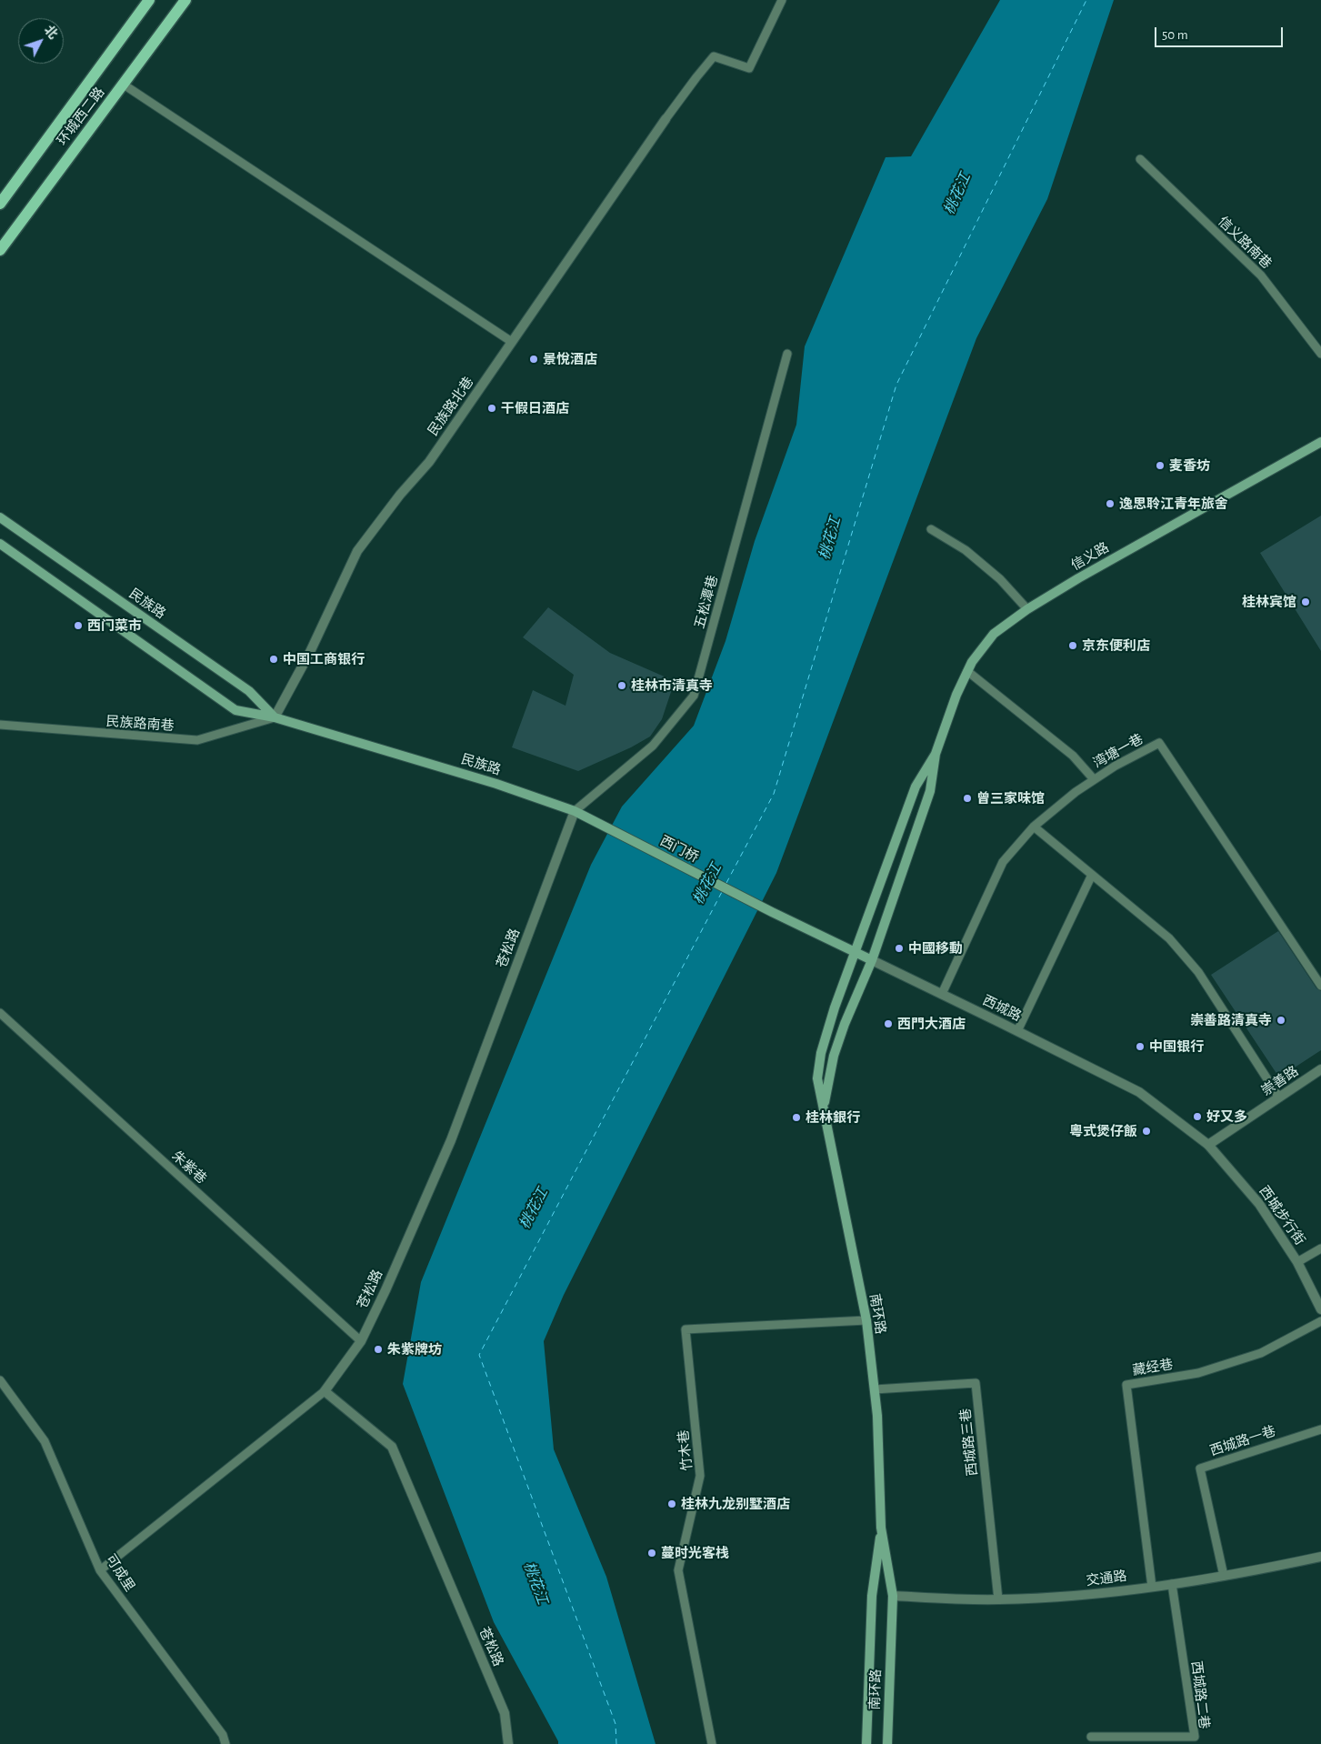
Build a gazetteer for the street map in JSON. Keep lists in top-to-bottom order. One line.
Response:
{"streets":{"main road":["环城西二路","信义路","民族路","西门桥","西城路","南环路"],"street":["民族路北巷","苍松路","崇善路","西城步行街","交通路"],"lane":["信义路南巷","五松潭巷","民族路南巷","湾塘一巷","朱紫巷","藏经巷","西城路一巷","西城路三巷","竹木巷","可成里","西城路二巷"]},"crossings":[["民族路北巷","民族路"],["民族路北巷","民族路南巷"],["信义路","南环路"],["五松潭巷","民族路"],["五松潭巷","西门桥"],["五松潭巷","苍松路"],["民族路","民族路南巷"],["民族路","西门桥"],["民族路","苍松路"],["湾塘一巷","西城路"],["西门桥","苍松路"],["西门桥","西城路"],["苍松路","朱紫巷"],["西城路","崇善路"],["西城路","西城步行街"],["西城路","南环路"],["崇善路","西城步行街"],["南环路","西城路三巷"],["南环路","竹木巷"],["南环路","交通路"],["藏经巷","交通路"],["西城路一巷","交通路"],["西城路三巷","交通路"],["交通路","西城路二巷"]],"water":["桃花江"],"places":["景悅酒店","干假日酒店","麦香坊","逸思聆江青年旅舍","桂林宾馆","西门菜市","京东便利店","中国工商银行","桂林市清真寺","曾三家味馆","中國移動","崇善路清真寺","西門大酒店","中国银行","好又多","桂林銀行","粵式煲仔飯","朱紫牌坊","桂林九龙别墅酒店","蔓时光客栈"],"scale_bar":"50 m","north":"top right"}
